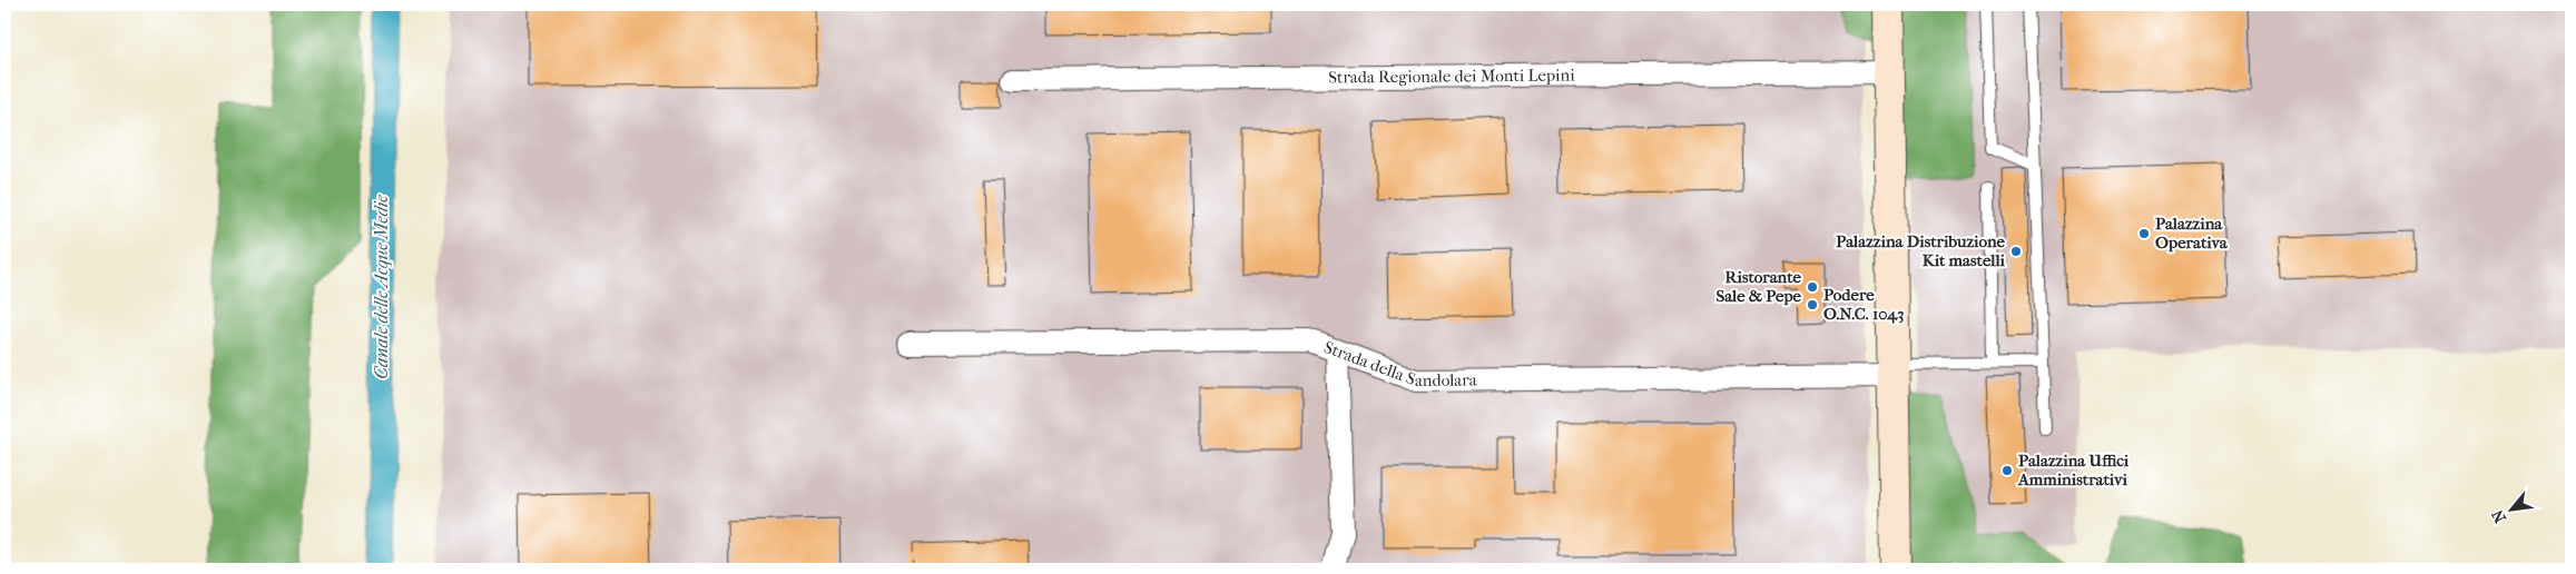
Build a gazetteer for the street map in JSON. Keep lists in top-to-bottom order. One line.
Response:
{"streets":{"street":["Strada Regionale dei Monti Lepini","Strada della Sandolara"]},"water":["Canale delle Acque Medie"],"places":["Palazzina Operativa","Palazzina Distribuzione Kit mastelli","Ristorante Sale & Pepe","Podere O.N.C. 1043","Palazzina Uffici Amministrativi"],"north":"bottom left"}
